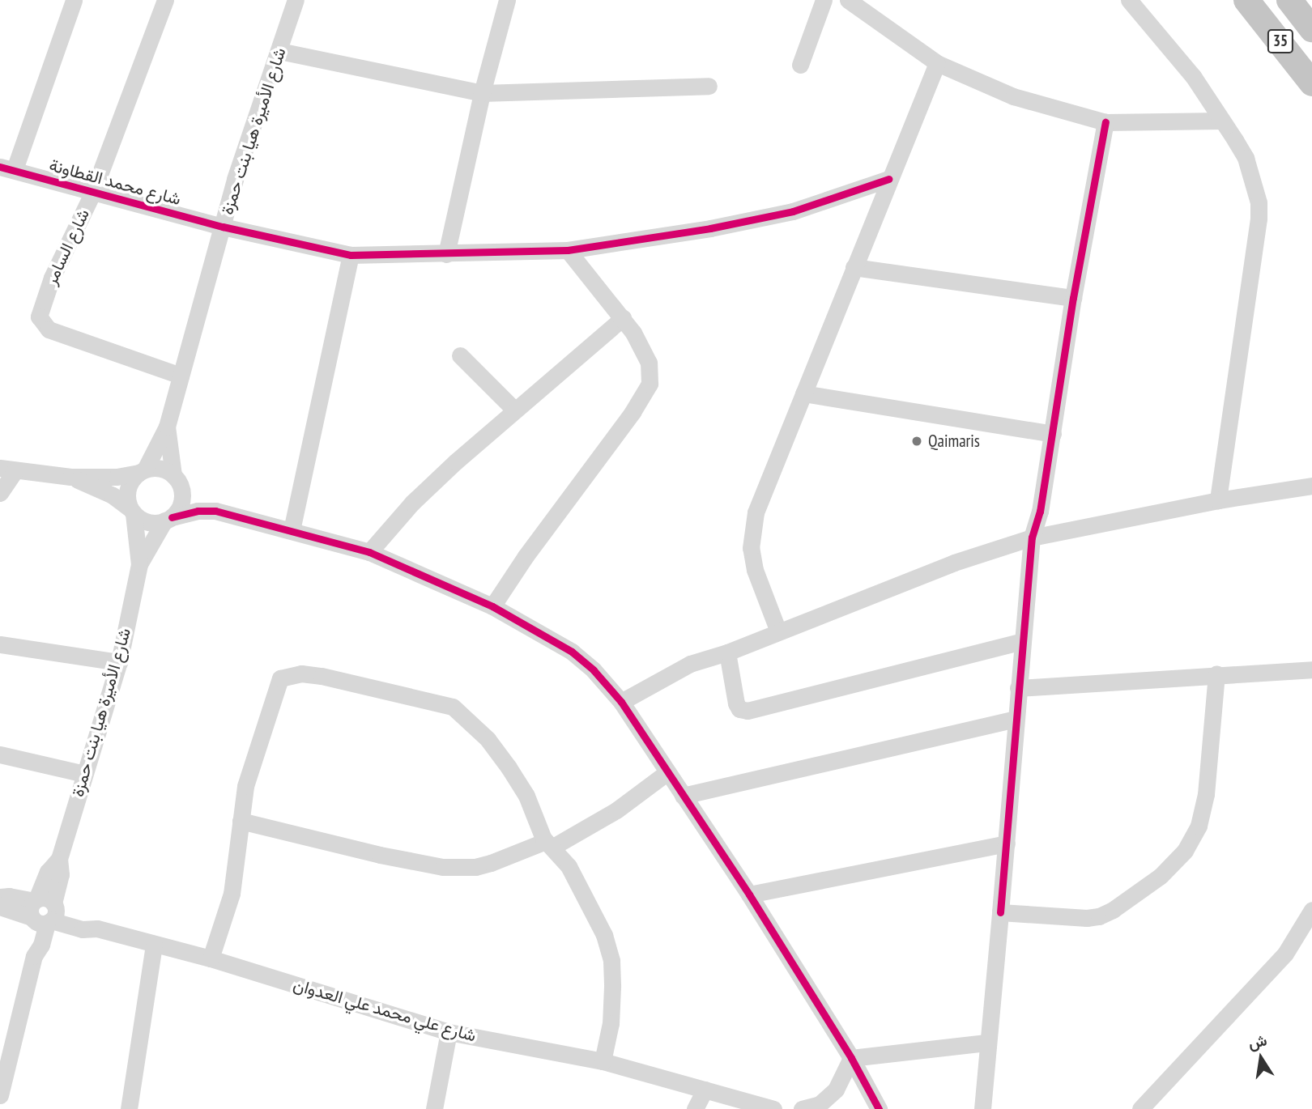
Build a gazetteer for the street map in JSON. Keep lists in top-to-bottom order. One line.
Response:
{"streets":{"highway":["35"],"street":["شارع الأميرة هيا بنت حمزة","شارع محمد القطاونة","شارع السامر","شارع علي محمد علي العدوان"]},"crossings":[["شارع الأميرة هيا بنت حمزة","شارع محمد القطاونة"],["شارع الأميرة هيا بنت حمزة","شارع السامر"],["شارع الأميرة هيا بنت حمزة","شارع علي محمد علي العدوان"],["شارع محمد القطاونة","شارع السامر"]],"places":["Qaimaris"],"north":"top"}
